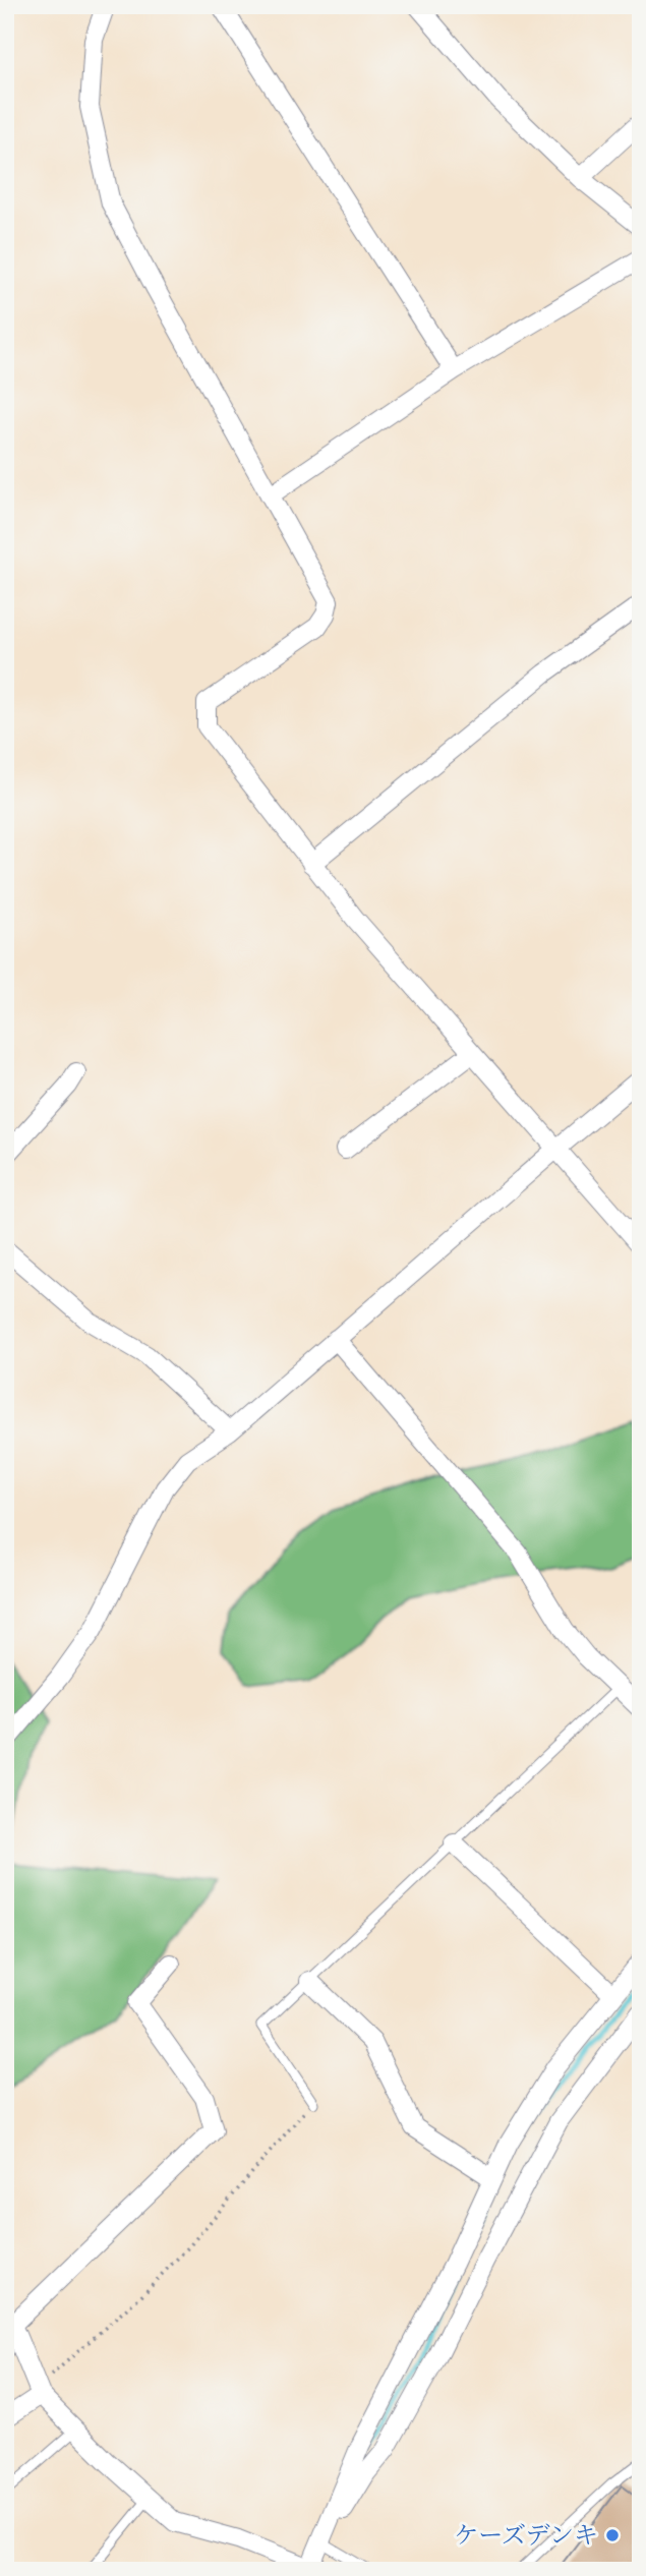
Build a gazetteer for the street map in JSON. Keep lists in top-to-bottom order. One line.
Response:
{"places":["ケーズデンキ"]}
